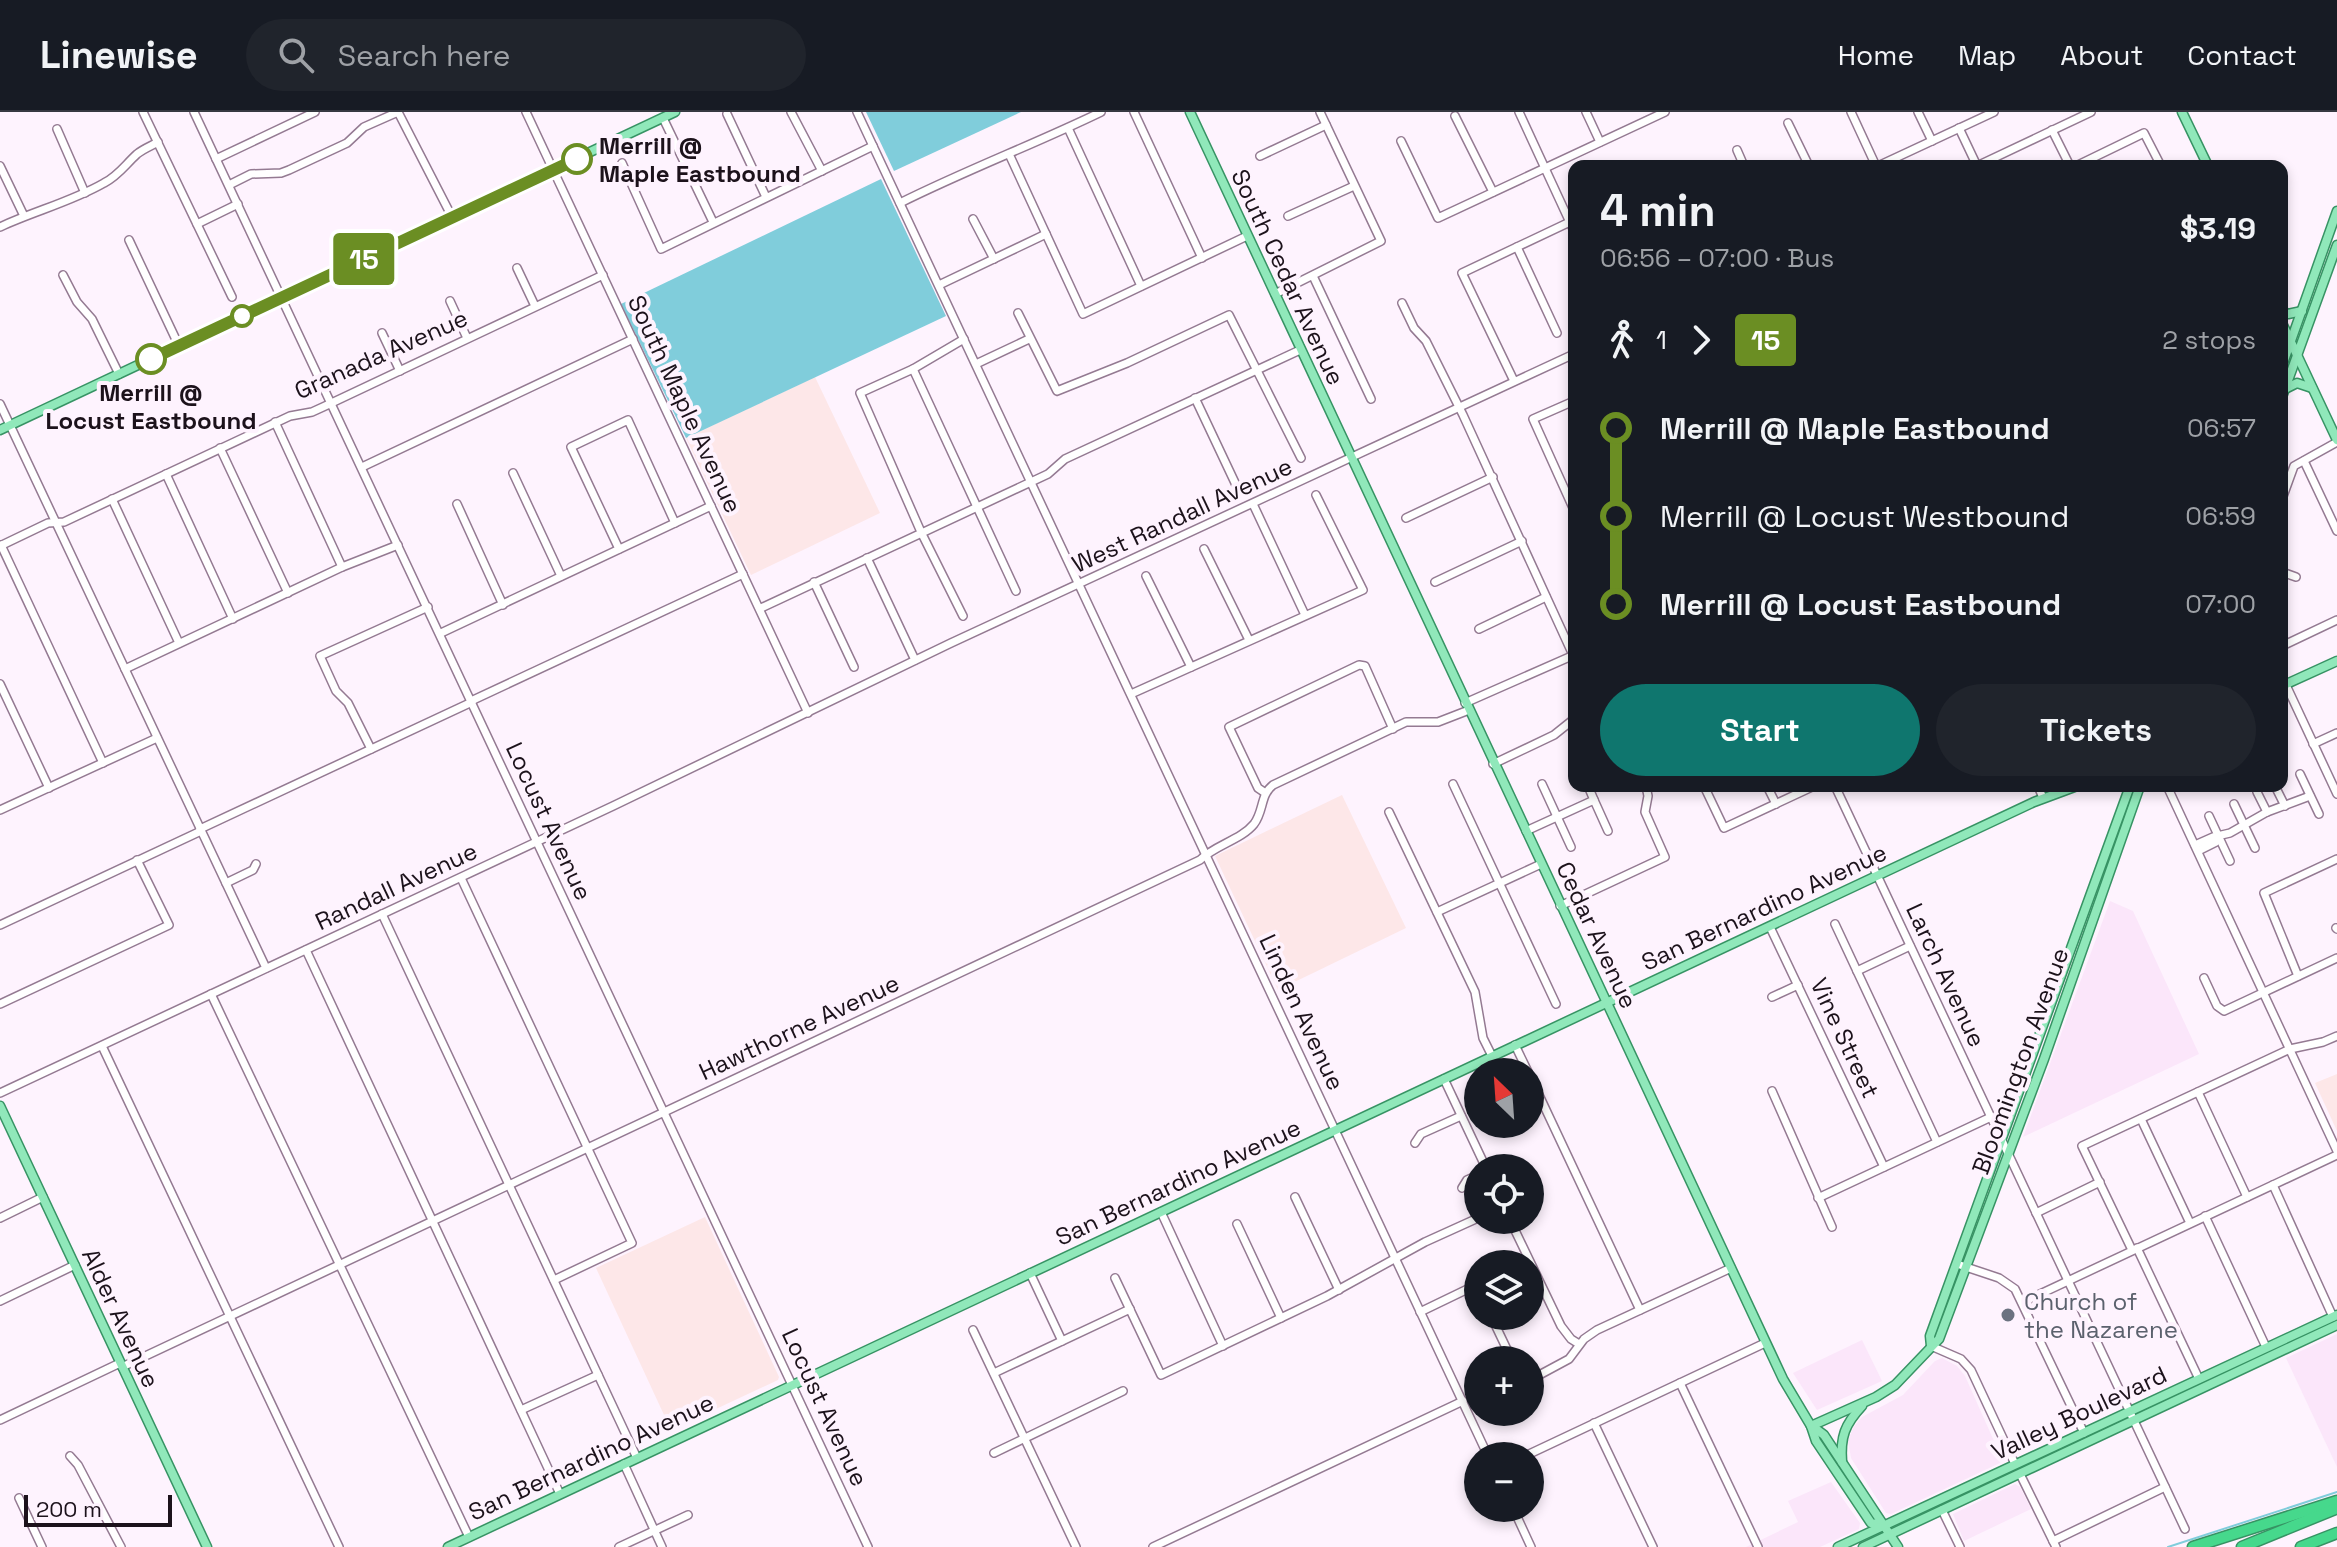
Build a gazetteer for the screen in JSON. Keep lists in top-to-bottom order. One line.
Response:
{"streets":{"main road":["South Cedar Avenue","San Bernardino Avenue","Cedar Avenue","Bloomington Avenue","Alder Avenue","Valley Boulevard"],"street":["Granada Avenue","South Maple Avenue","West Randall Avenue","Locust Avenue","Randall Avenue","Larch Avenue","Linden Avenue","Hawthorne Avenue","Vine Street"]},"crossings":[["South Cedar Avenue","West Randall Avenue"],["South Cedar Avenue","Cedar Avenue"],["Granada Avenue","South Maple Avenue"],["Granada Avenue","Locust Avenue"],["South Maple Avenue","West Randall Avenue"],["South Maple Avenue","Randall Avenue"],["West Randall Avenue","Randall Avenue"],["West Randall Avenue","Cedar Avenue"],["West Randall Avenue","Linden Avenue"],["Locust Avenue","Randall Avenue"],["Locust Avenue","San Bernardino Avenue"],["Locust Avenue","Hawthorne Avenue"],["San Bernardino Avenue","Cedar Avenue"],["San Bernardino Avenue","Larch Avenue"],["San Bernardino Avenue","Linden Avenue"],["San Bernardino Avenue","Vine Street"],["Cedar Avenue","Bloomington Avenue"],["Cedar Avenue","Valley Boulevard"],["Larch Avenue","Bloomington Avenue"],["Larch Avenue","Valley Boulevard"],["Linden Avenue","Hawthorne Avenue"],["Hawthorne Avenue","Alder Avenue"]],"places":["Merrill @ Maple Eastbound","Merrill @ Locust Eastbound","Church of the Nazarene"],"lines":["bus line 15"],"scale_bar":"200 m","north":"top left","page":{"header":"Linewise","search":"Search here","nav":["Home","Map","About","Contact"],"on_map":"15","heading":["4 min","06:56 – 07:00 · Bus","$3.19"],"legs":["1","15","2 stops"],"list":[{"name":"Merrill @ Maple Eastbound","value":"06:57"},{"name":"Merrill @ Locust Westbound","value":"06:59"},{"name":"Merrill @ Locust Eastbound","value":"07:00"}],"buttons":["Start","Tickets"],"map_buttons":["+","−"],"scale":"200 m"}}
